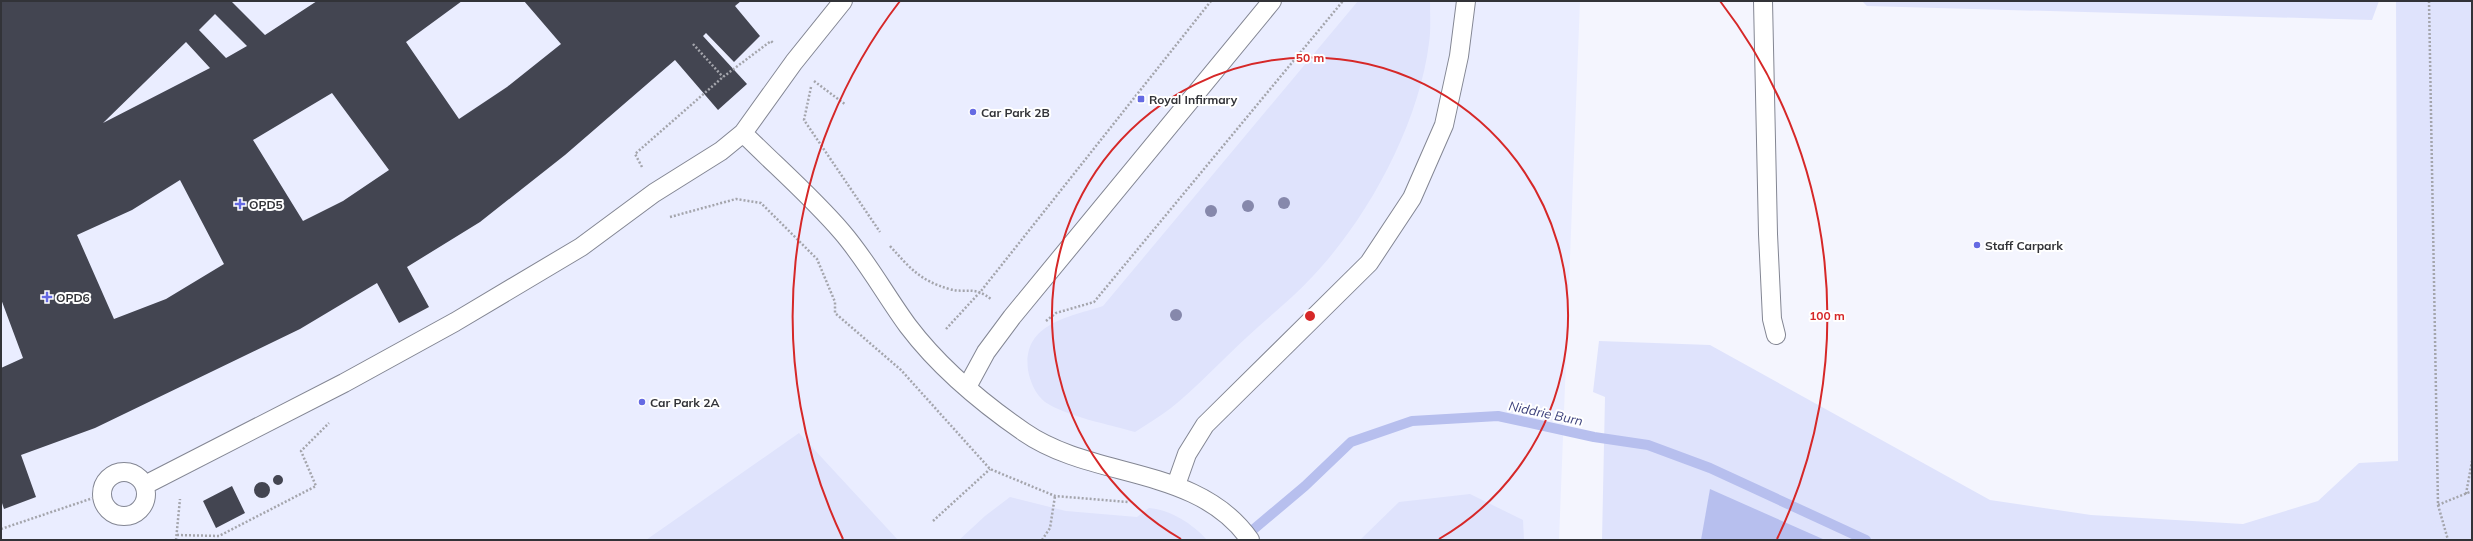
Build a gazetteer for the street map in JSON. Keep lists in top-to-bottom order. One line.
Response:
{"water":["Niddrie Burn"],"places":{"transit":["Royal Infirmary"],"other":["Car Park 2B","Staff Carpark","Car Park 2A"],"health":["OPD5","OPD6"]},"rings":["50 m","100 m"]}
